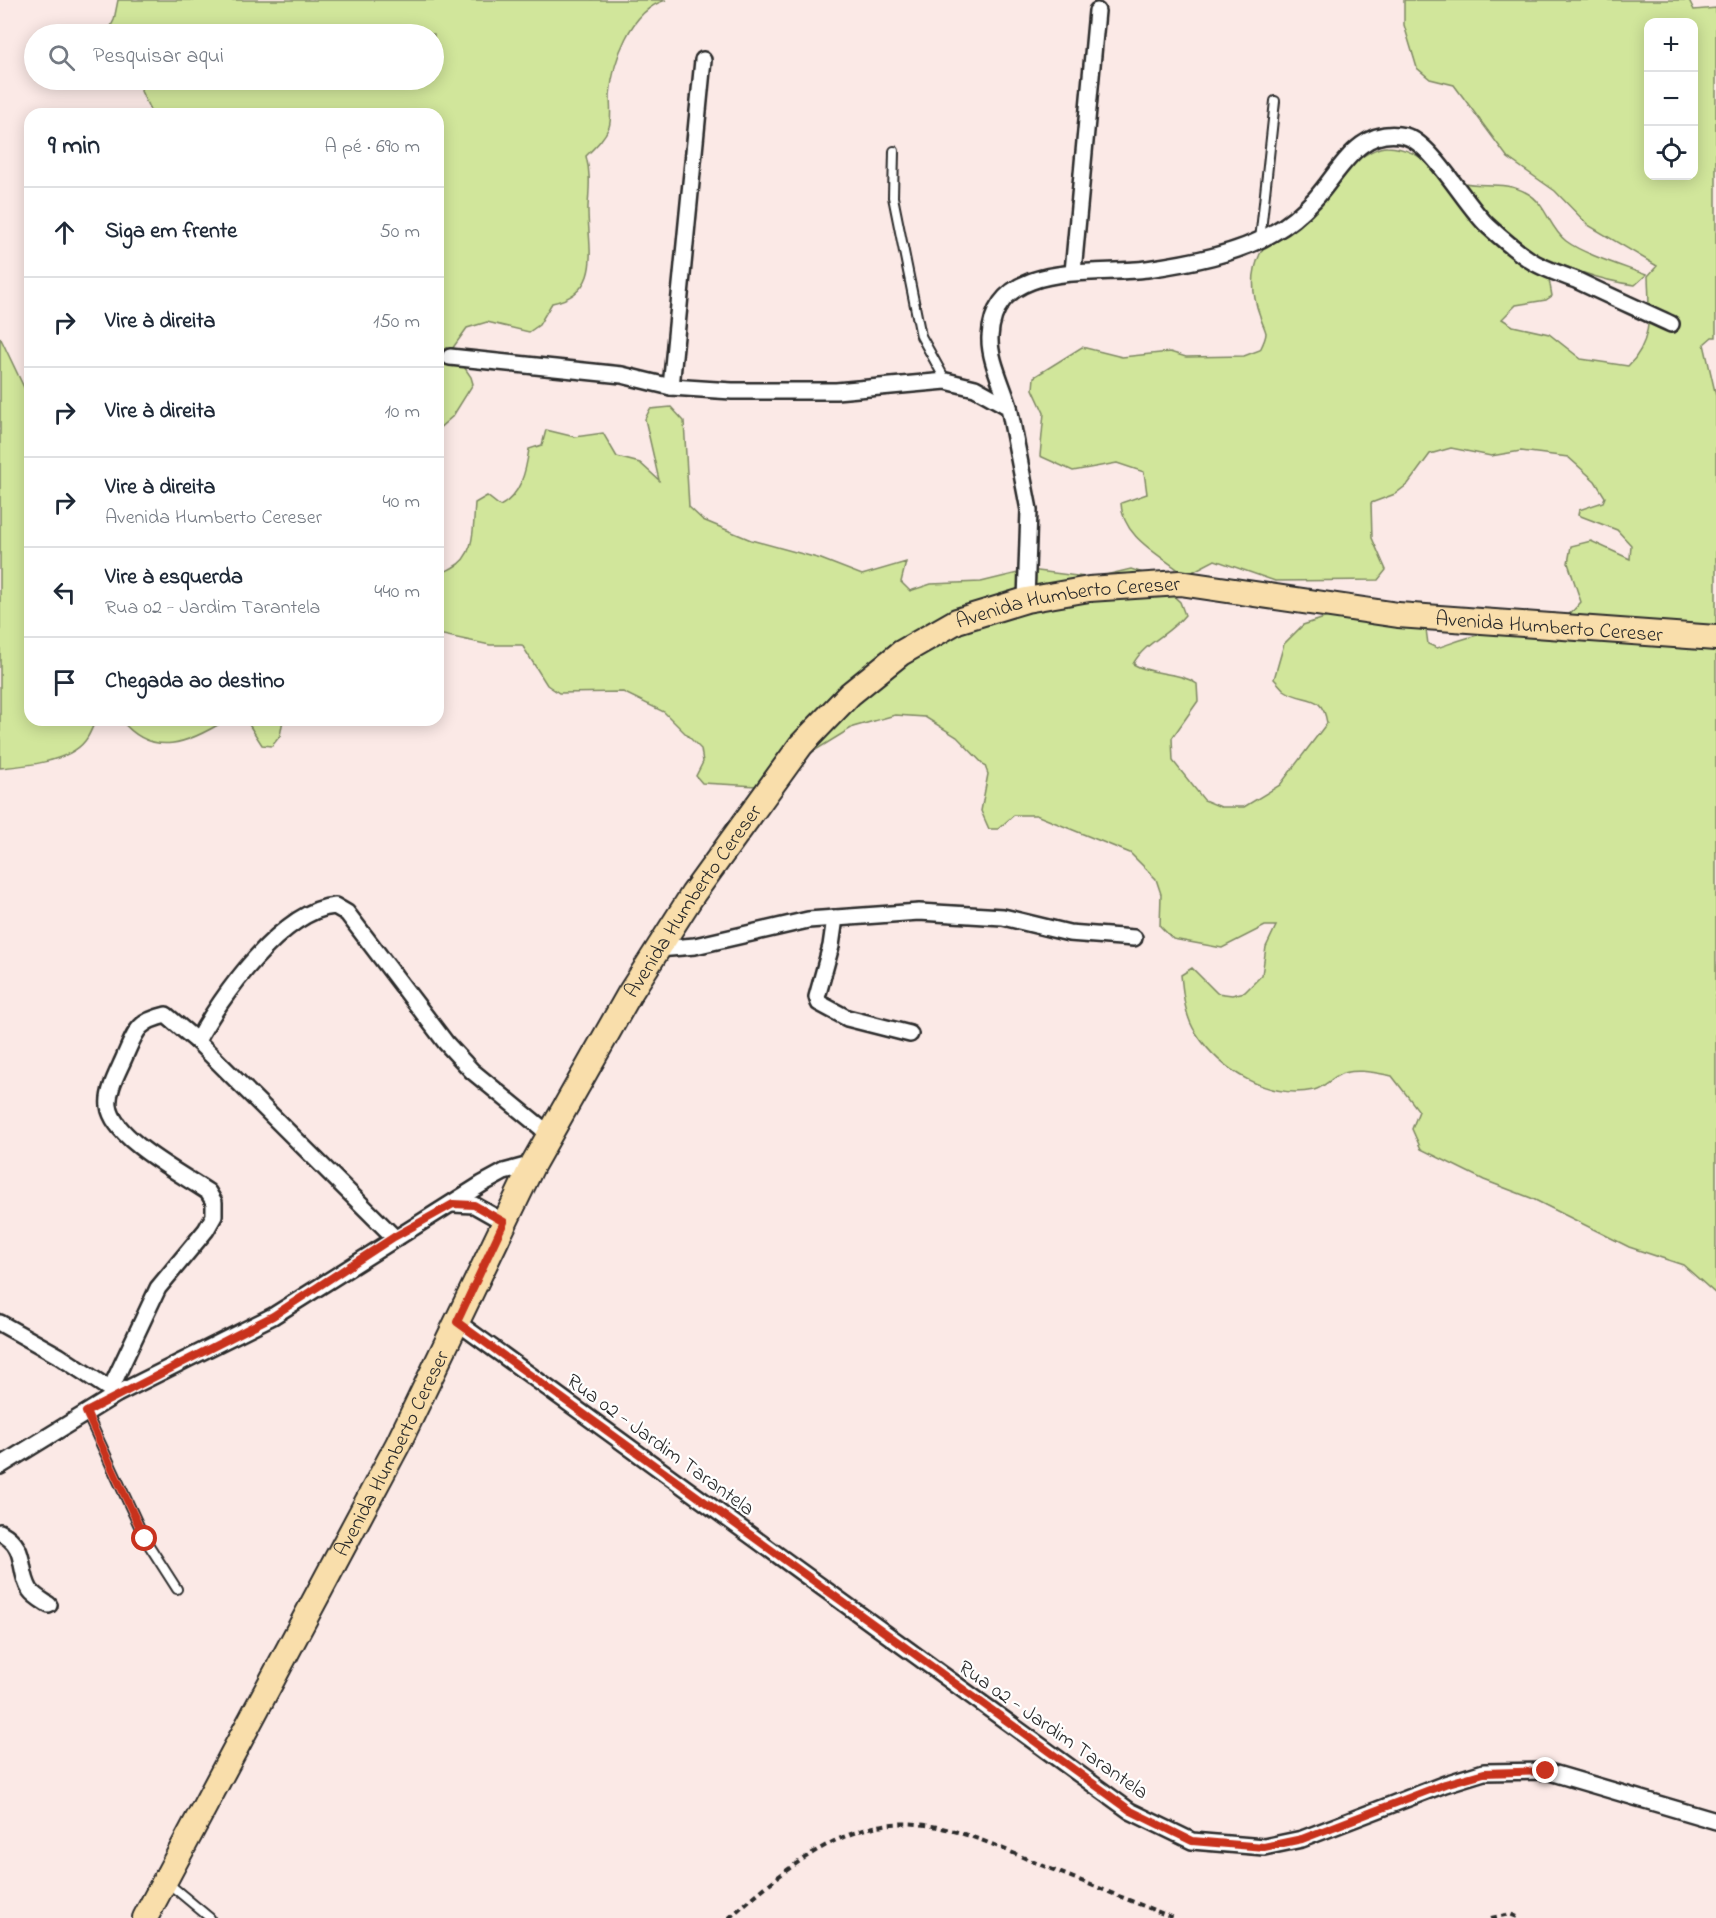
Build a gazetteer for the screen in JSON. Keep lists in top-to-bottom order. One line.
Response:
{"streets":{"main road":["Avenida Humberto Cereser"],"street":["Rua 02 - Jardim Tarantela"]},"crossings":[["Avenida Humberto Cereser","Rua 02 - Jardim Tarantela"]],"page":{"map_buttons":["+","−"],"search":"Pesquisar aqui","heading":["9 min","A pé · 690 m"],"list":[["Siga em frente","50 m"],["Vire à direita","150 m"],["Vire à direita","10 m"],["Vire à direita","Avenida Humberto Cereser","40 m"],["Vire à esquerda","Rua 02 - Jardim Tarantela","440 m"],"Chegada ao destino"]}}
